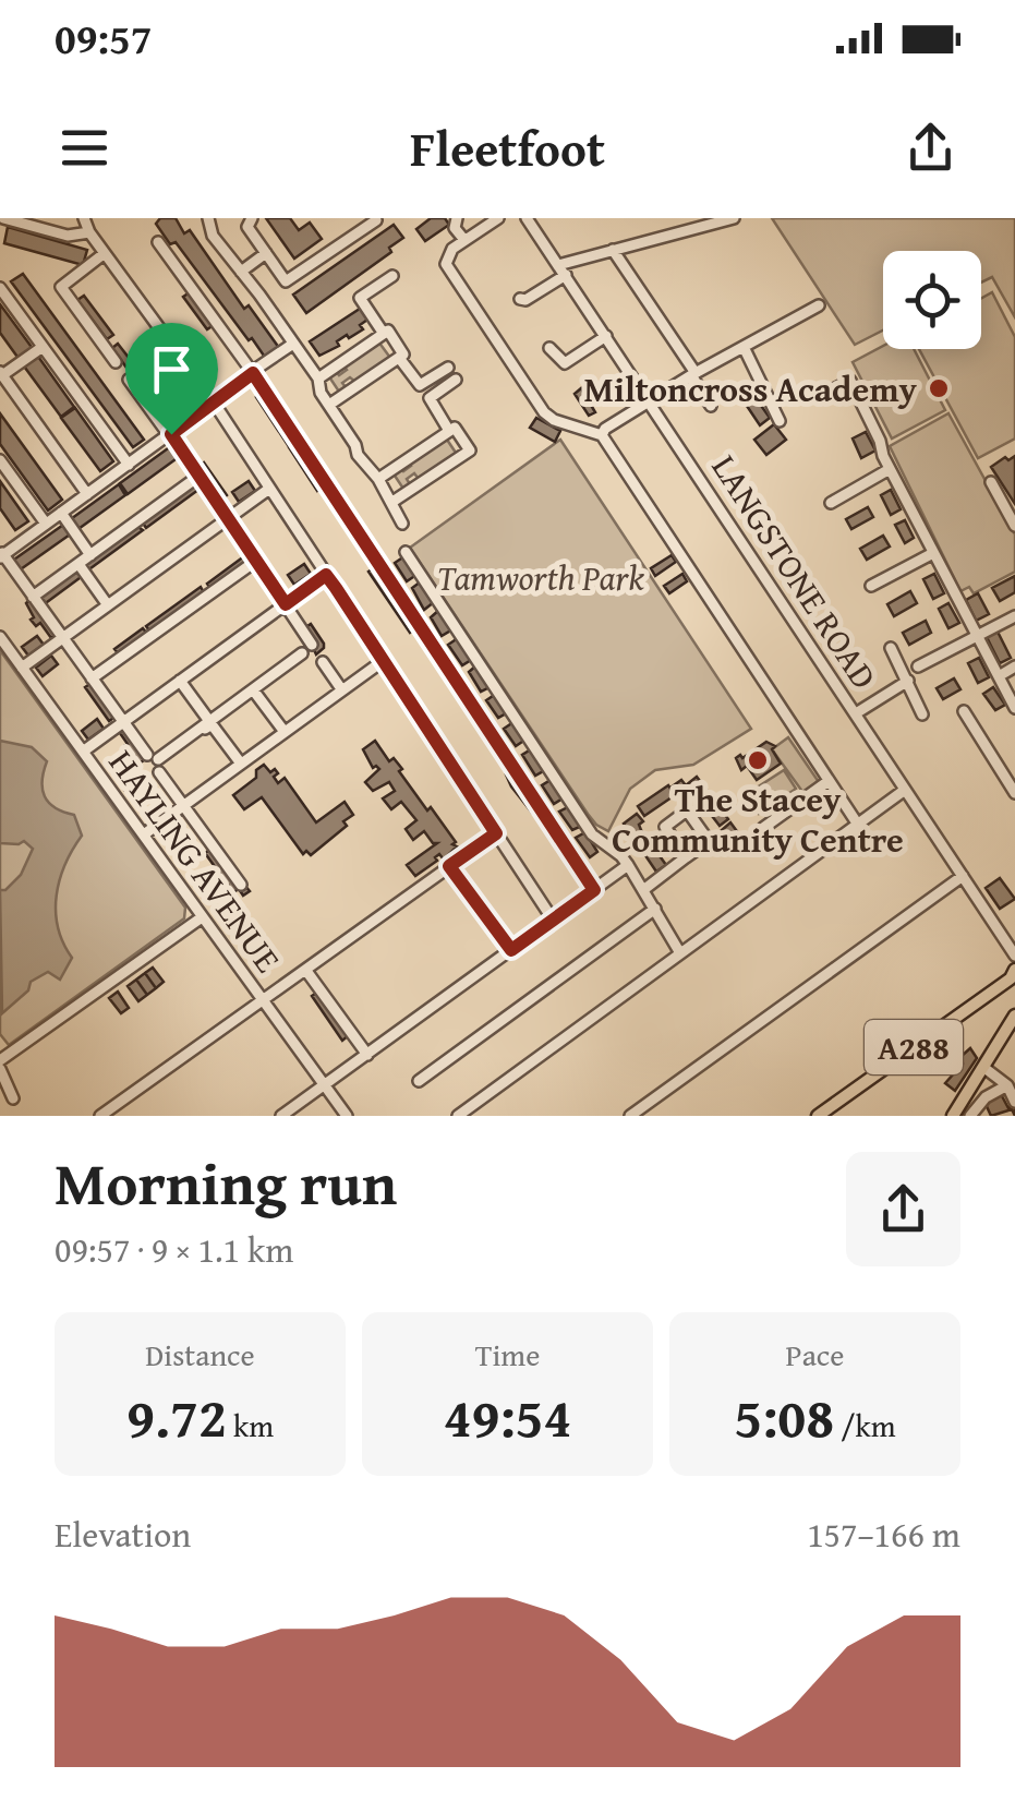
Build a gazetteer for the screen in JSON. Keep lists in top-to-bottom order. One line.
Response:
{"streets":{"main road":["A288"],"street":["LANGSTONE ROAD","HAYLING AVENUE"]},"parks":["Tamworth Park"],"places":["Miltoncross Academy","The Stacey Community Centre"],"page":{"status":"09:57","header":"Fleetfoot","heading":["Morning run","09:57 · 9 × 1.1 km"],"stats":[["Distance","9.72 km"],["Time","49:54"],["Pace","5:08 /km"]],"chart":["Elevation","157–166 m"]}}
